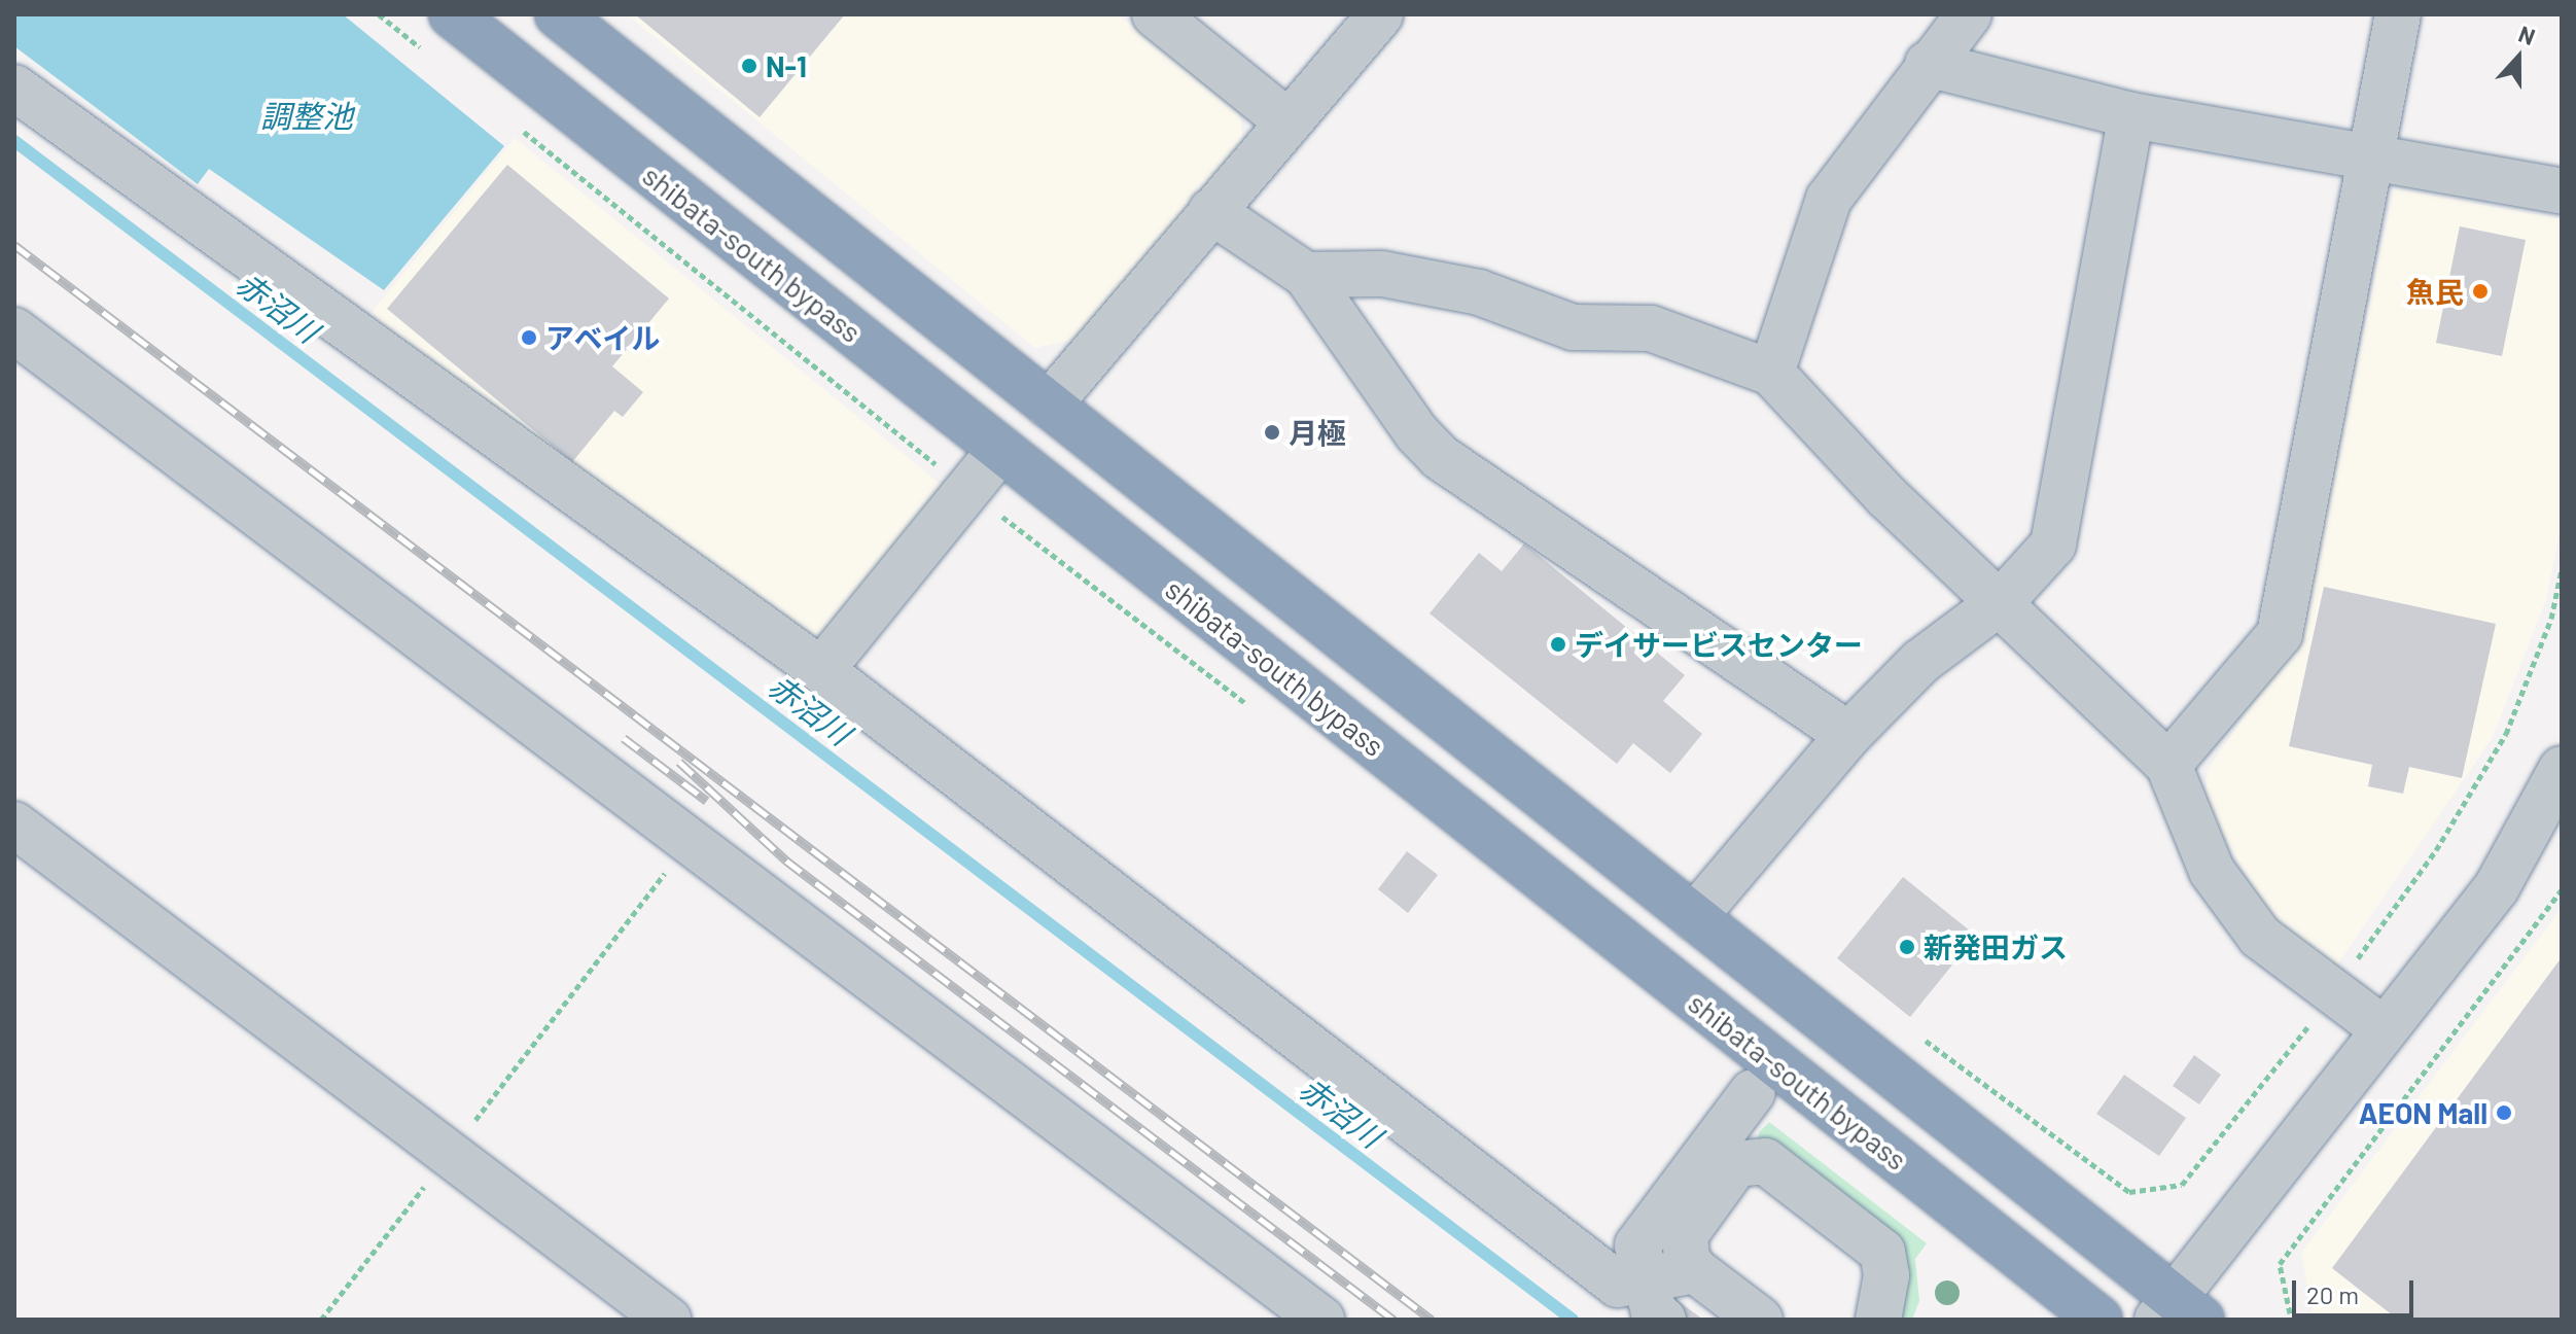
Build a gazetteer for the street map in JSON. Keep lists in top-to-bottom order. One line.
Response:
{"streets":{"highway":["shibata-south bypass"]},"water":["調整池","赤沼川"],"places":["N-1","魚民","アベイル","月極","デイサービスセンター","新発田ガス","AEON Mall"],"scale_bar":"20 m","north":"top"}
